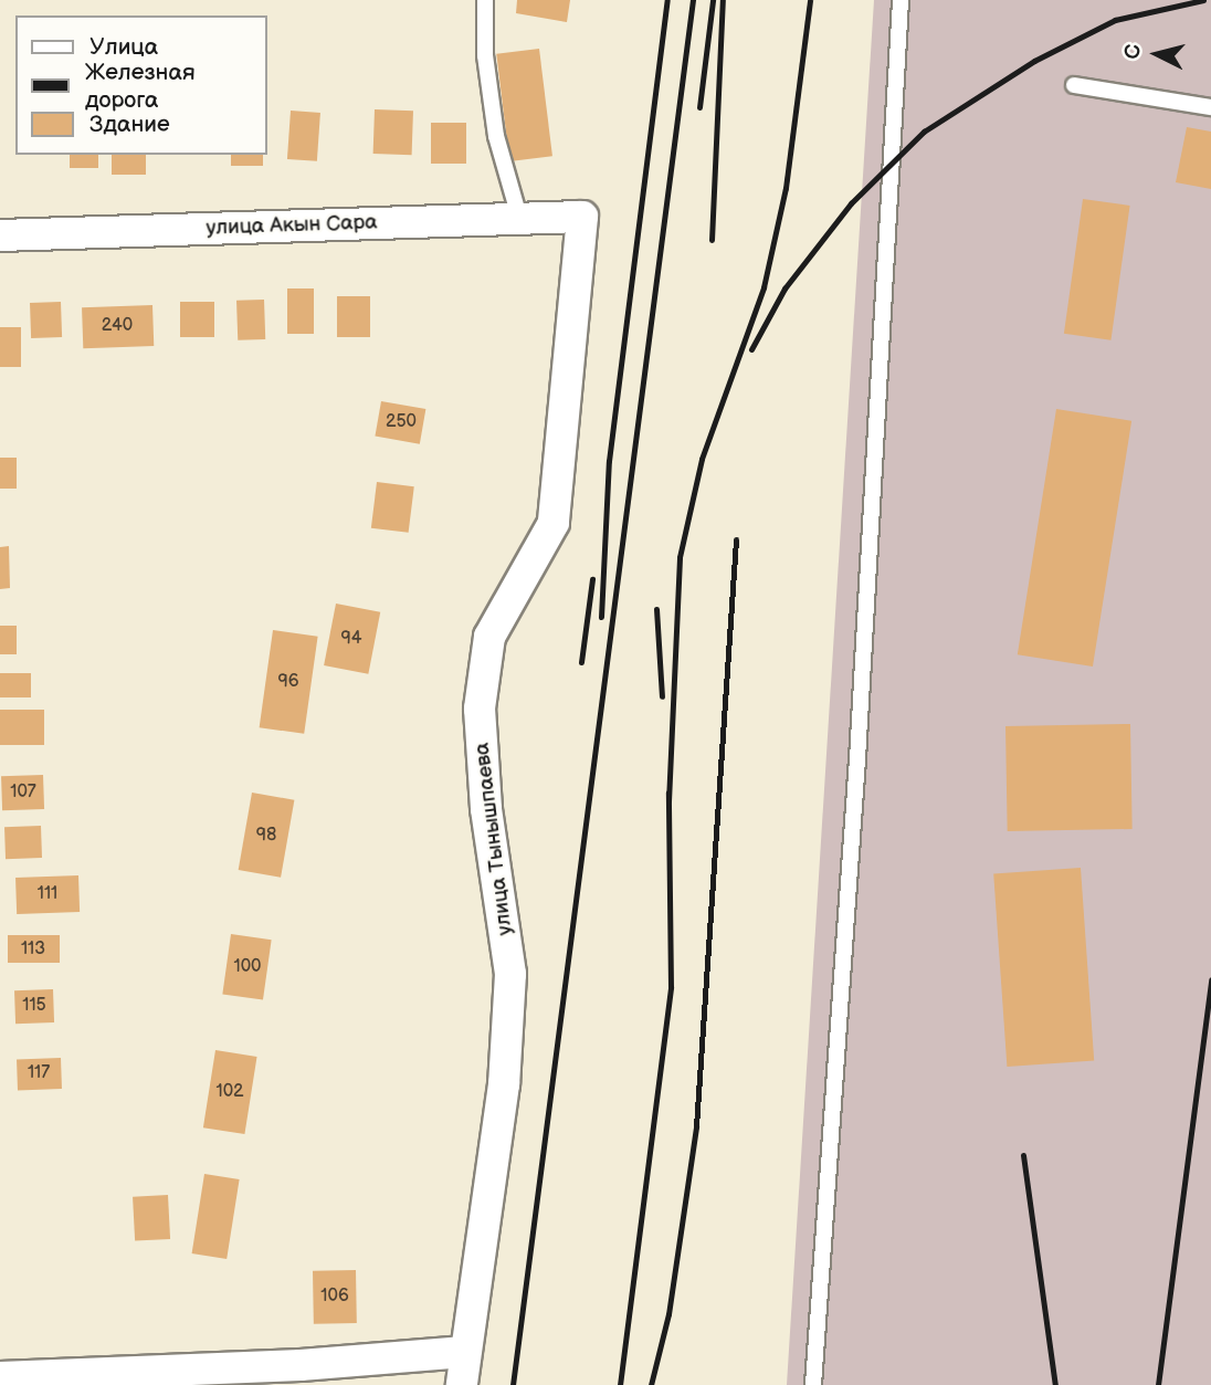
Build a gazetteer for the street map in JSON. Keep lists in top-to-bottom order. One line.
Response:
{"streets":{"street":["улица Акын Сара","улица Тынышпаева"]},"crossings":[["улица Акын Сара","улица Тынышпаева"]],"house_numbers":["240","250","94","96","107","98","111","113","100","115","117","102","106"],"legend":["Улица","Железная дорога","Здание"],"north":"left"}
